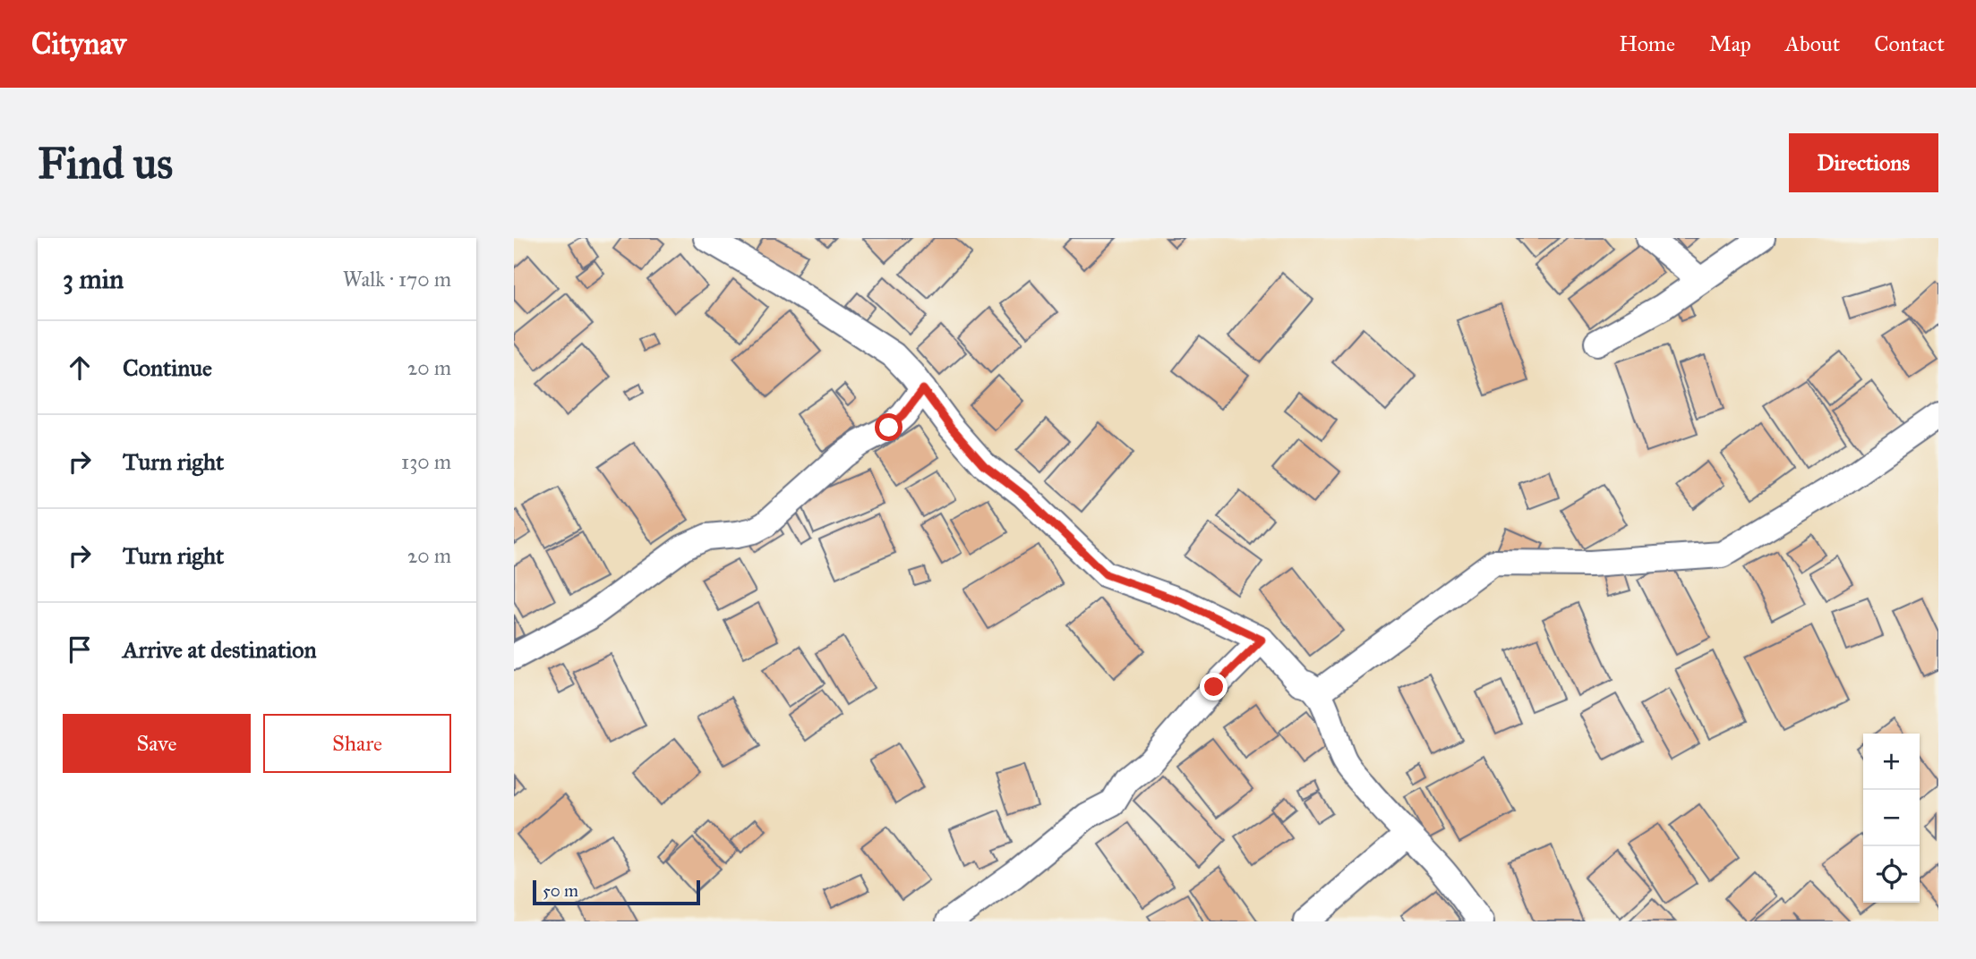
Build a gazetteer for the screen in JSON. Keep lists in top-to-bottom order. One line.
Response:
{"scale_bar":"50 m","page":{"header":"Citynav","nav":["Home","Map","About","Contact"],"buttons":["Directions",["Save","Share"]],"title":"Find us","heading":["3 min","Walk · 170 m"],"list":[["Continue","20 m"],["Turn right","130 m"],["Turn right","20 m"],"Arrive at destination"],"map_buttons":["+","−"],"scale":"50 m"}}
